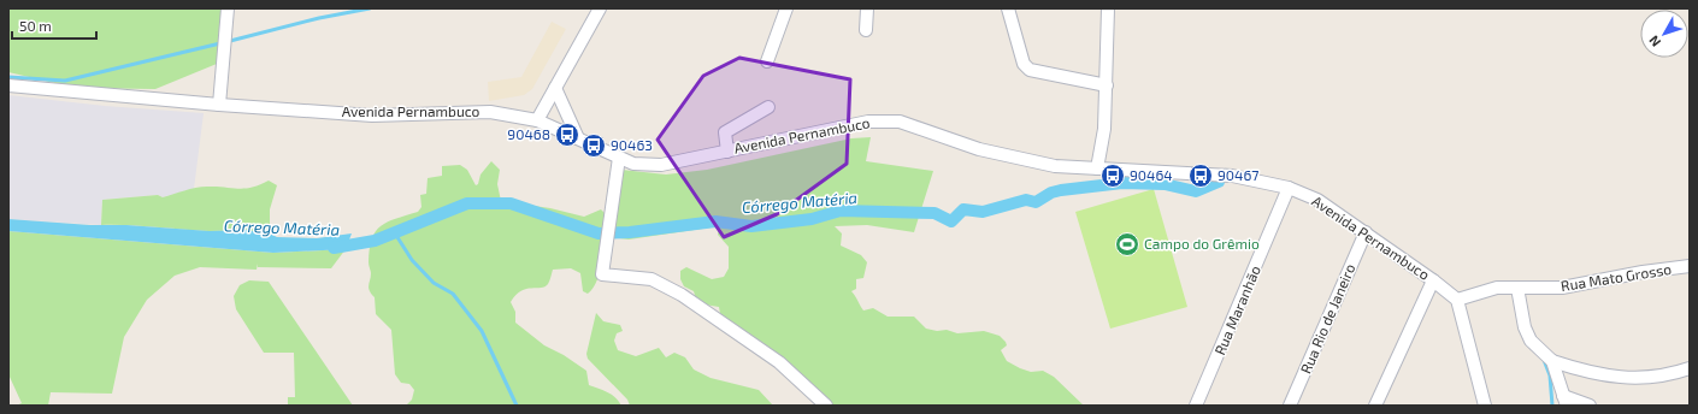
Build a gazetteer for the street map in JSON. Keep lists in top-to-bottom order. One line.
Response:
{"streets":{"street":["Avenida Pernambuco","Rua Mato Grosso","Rua Maranhão","Rua Rio de Janeiro"]},"crossings":[["Avenida Pernambuco","Rua Mato Grosso"],["Avenida Pernambuco","Rua Maranhão"],["Avenida Pernambuco","Rua Rio de Janeiro"]],"water":["Córrego Matéria"],"places":{"bus stop":["90468","90463","90464","90467"],"sports":["Campo do Grêmio"]},"scale_bar":"50 m","north":"bottom left"}
